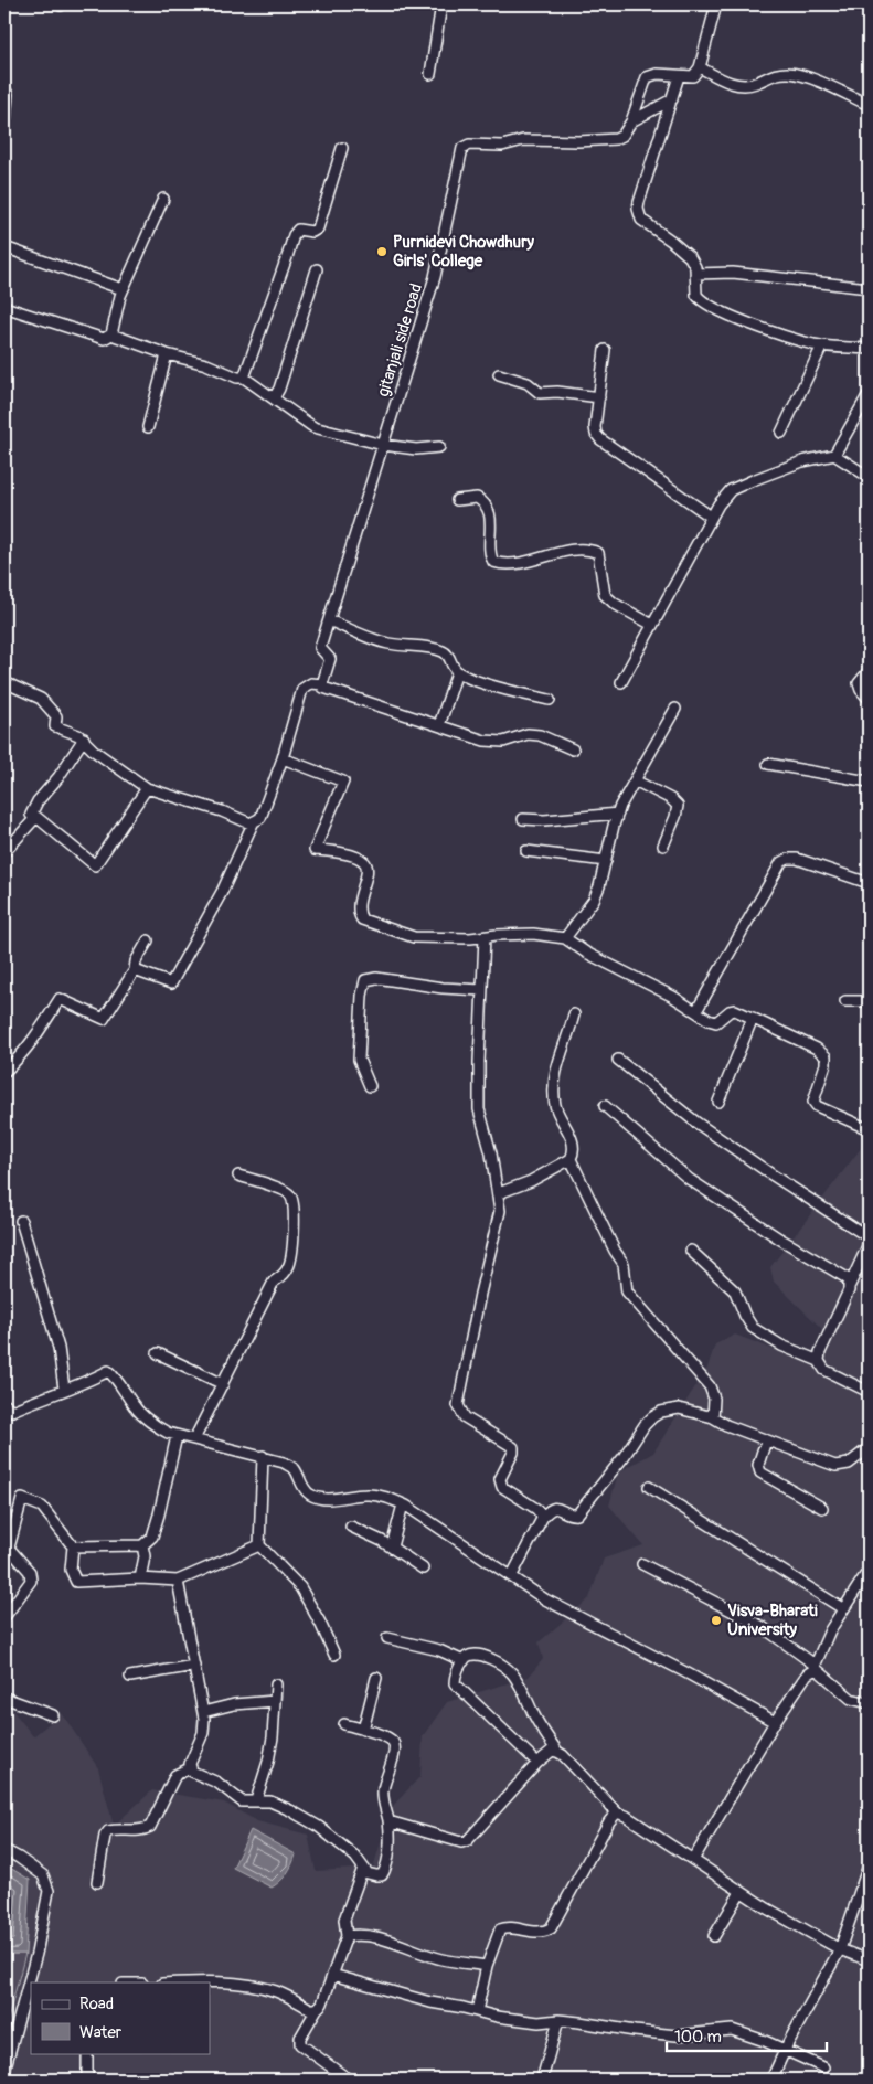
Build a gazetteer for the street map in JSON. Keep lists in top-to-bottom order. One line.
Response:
{"streets":{"street":["gitanjali side road"]},"places":["Purnidevi Chowdhury Girls' College","Visva-Bharati University"],"legend":["Road","Water"],"scale_bar":"100 m"}
